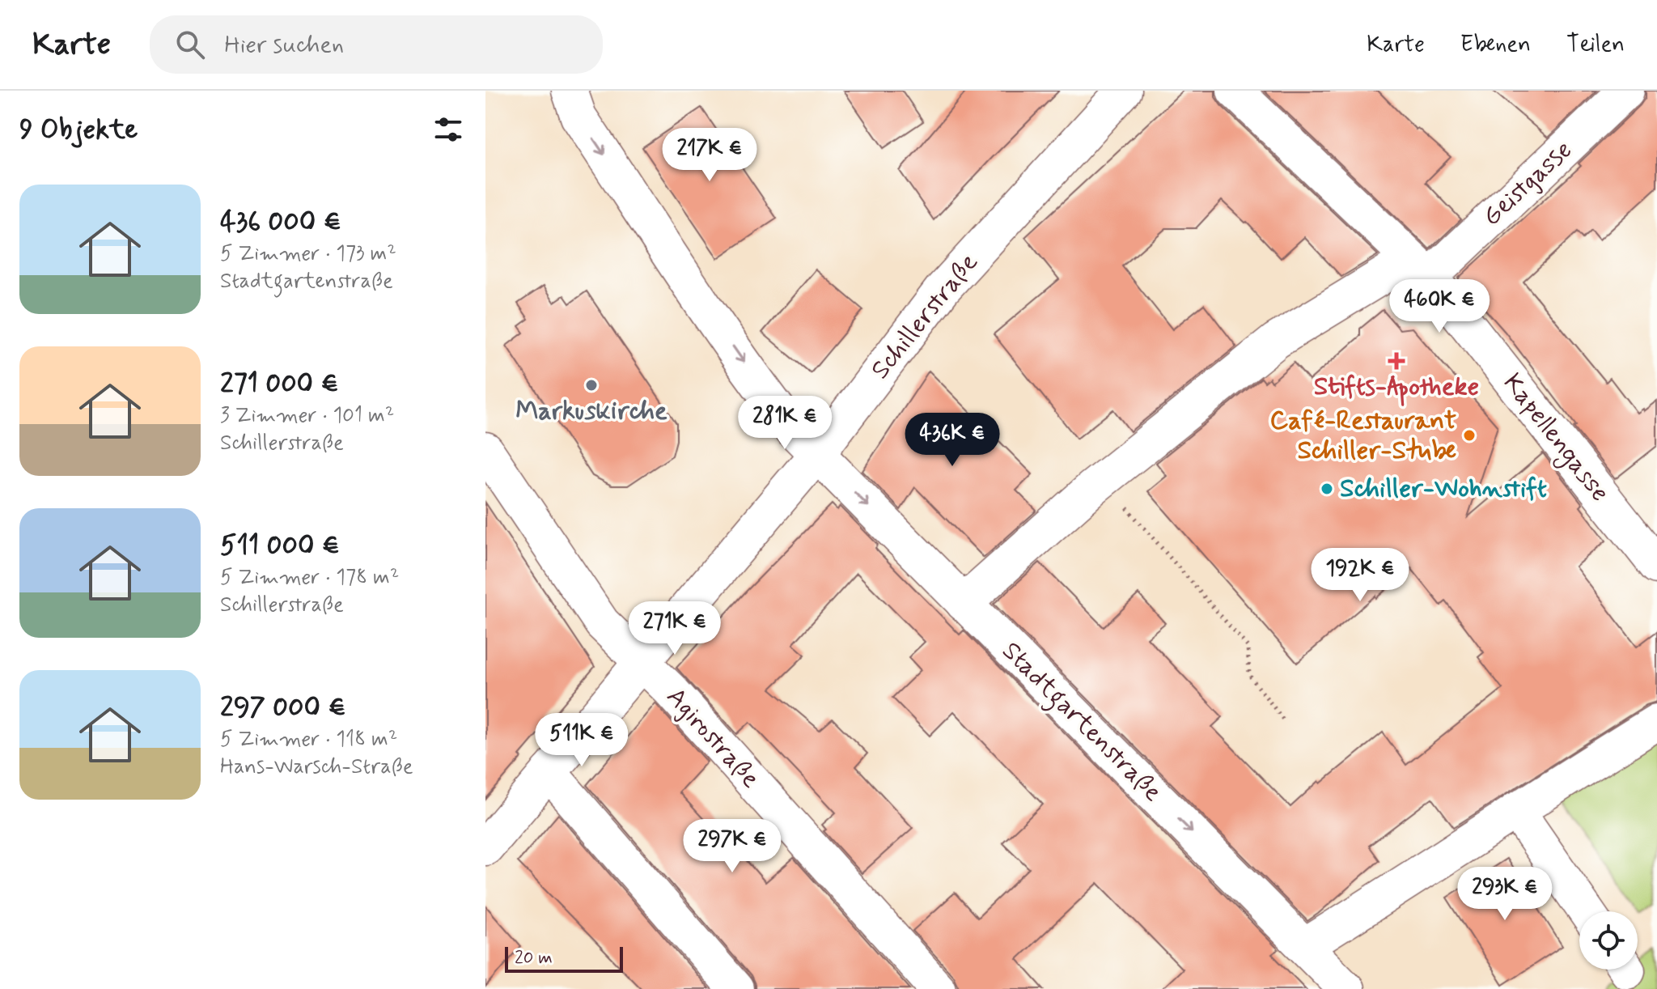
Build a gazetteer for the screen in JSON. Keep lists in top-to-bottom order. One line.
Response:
{"streets":{"street":["Geistgasse","Schillerstraße","Kapellengasse","Stadtgartenstraße","Agirostraße"]},"crossings":[["Geistgasse","Kapellengasse"],["Geistgasse","Stadtgartenstraße"],["Schillerstraße","Stadtgartenstraße"],["Schillerstraße","Agirostraße"]],"one_way":["Stadtgartenstraße"],"places":{"health":["Stifts-Apotheke"],"other":["Markuskirche","Café-Restaurant Schiller-Stube","Schiller-Wohnstift"]},"scale_bar":"20 m","page":{"header":"Karte","search":"Hier suchen","nav":["Karte","Ebenen","Teilen"],"heading":"9 Objekte","price":["217K €","460K €","281K €","436K €","192K €","271K €","511K €","297K €","293K €"],"list":[{"name":"436 000 €","note":"5 Zimmer · 173 m² · Stadtgartenstraße"},{"name":"271 000 €","note":"3 Zimmer · 101 m² · Schillerstraße"},{"name":"511 000 €","note":"5 Zimmer · 178 m² · Schillerstraße"},{"name":"297 000 €","note":"5 Zimmer · 118 m² · Hans-Warsch-Straße"}],"scale":"20 m"}}
